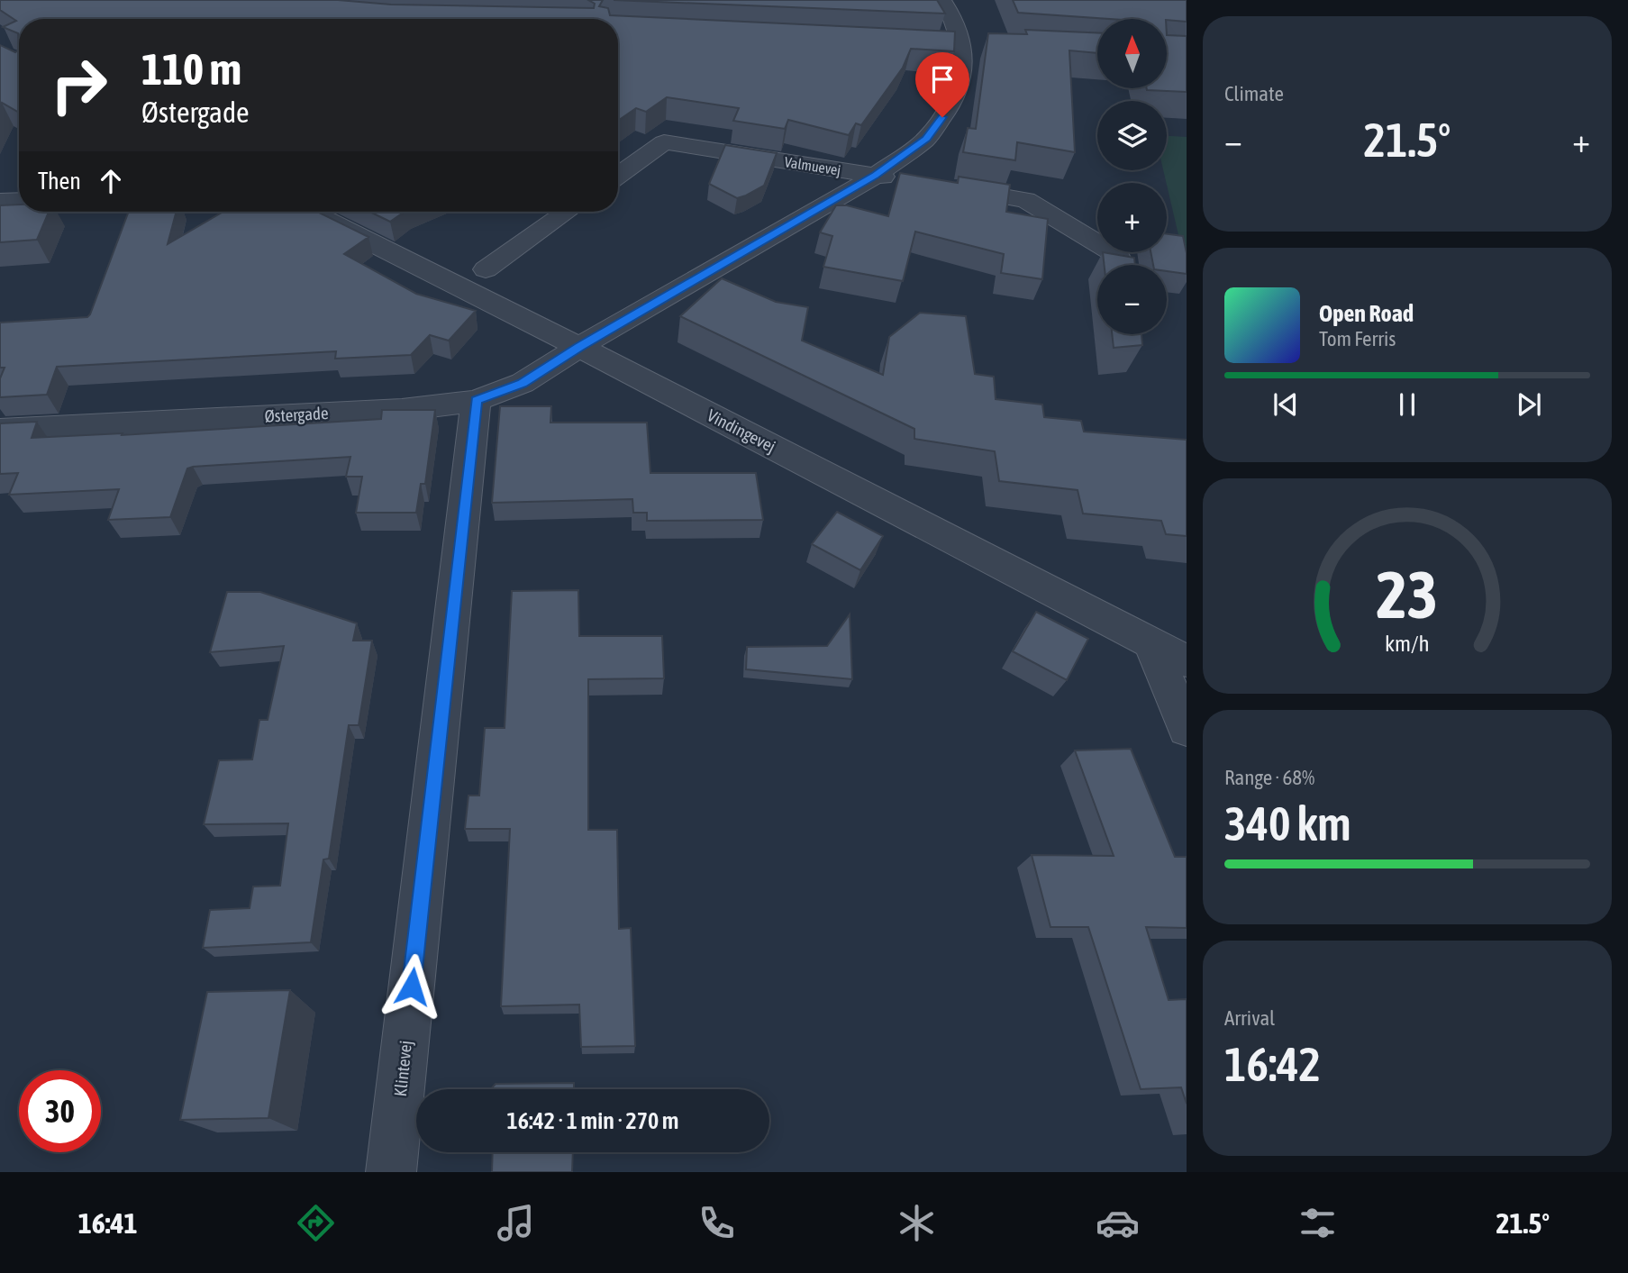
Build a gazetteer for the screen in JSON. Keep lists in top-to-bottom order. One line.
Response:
{"streets":{"street":["Valmuevej","Østergade","Vindingevej","Klintevej"]},"crossings":[["Valmuevej","Østergade"],["Østergade","Vindingevej"],["Østergade","Klintevej"]],"north":"top","page":{"tile":["Climate",["Range · 68%","340 km"],["Arrival","16:42"]],"map_buttons":["+","−"],"turn":["110 m","Østergade"],"heat":["−","21.5°","+"],"then":"Then","song":["Open Road","Tom Ferris"],"limit":"30","trip":"16:42 · 1 min · 270 m","tabs":["16:41","21.5°"],"gauge":["23","km/h"]}}
